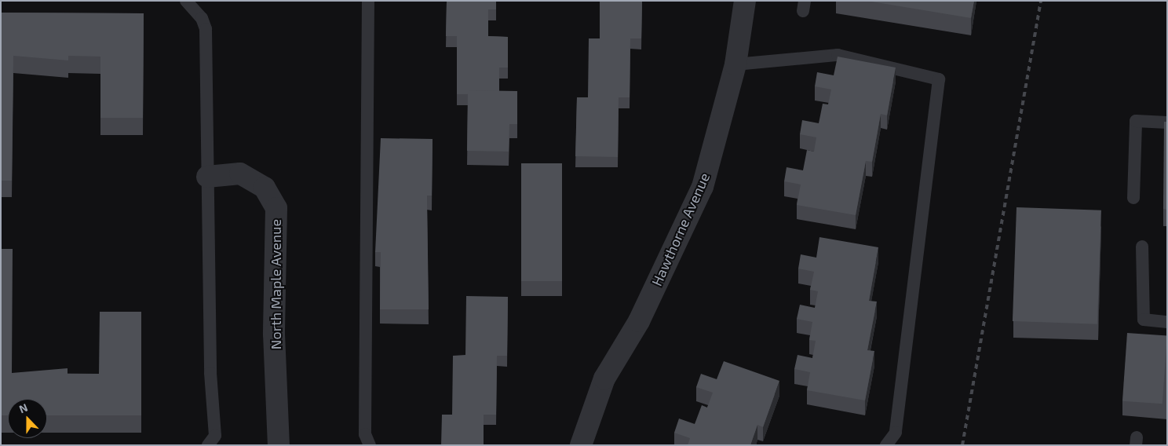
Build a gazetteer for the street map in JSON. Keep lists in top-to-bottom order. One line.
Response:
{"streets":{"street":["Hawthorne Avenue","North Maple Avenue"]},"north":"top"}
